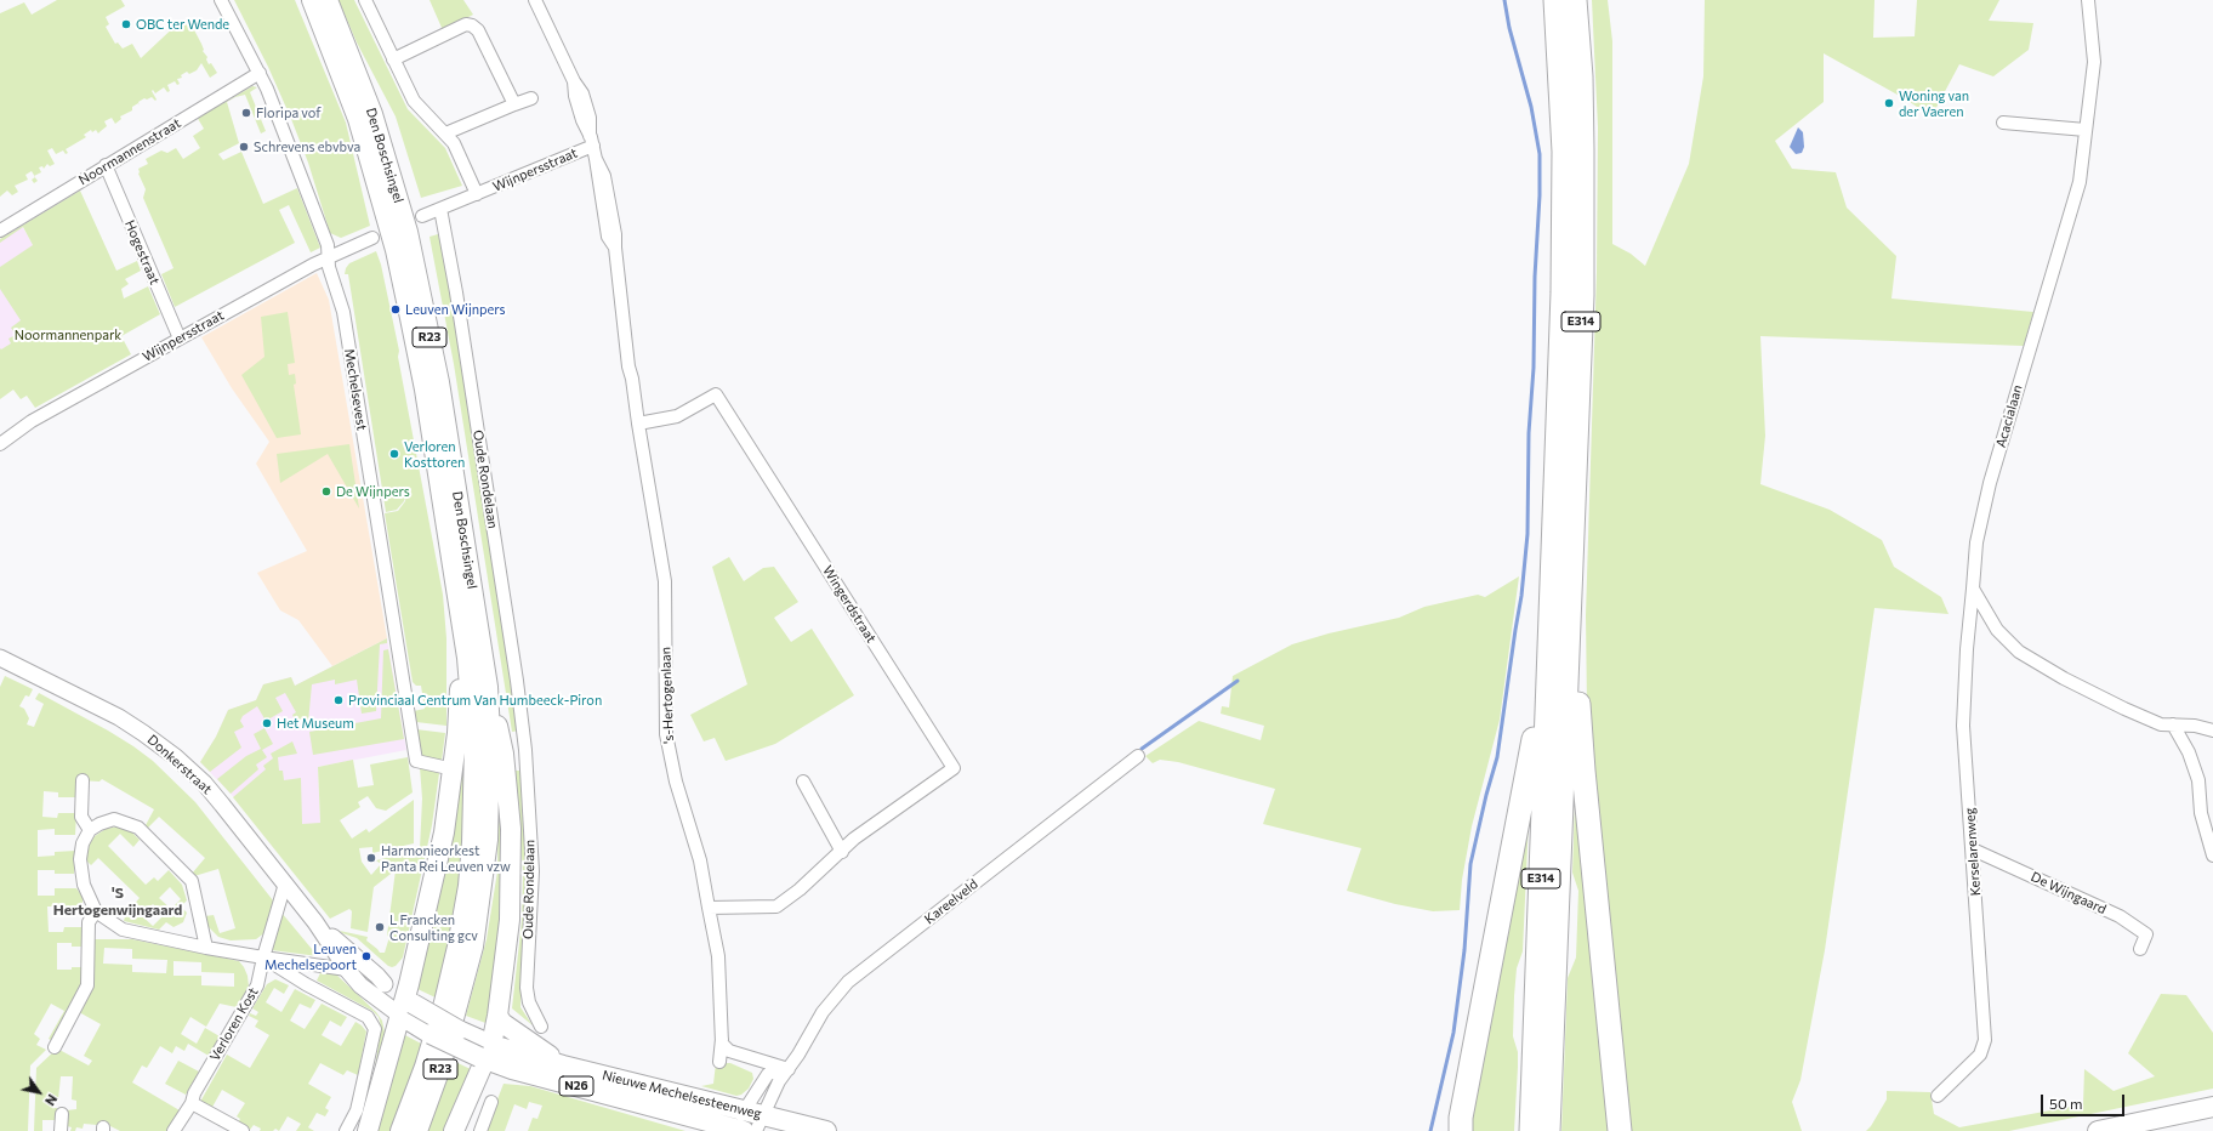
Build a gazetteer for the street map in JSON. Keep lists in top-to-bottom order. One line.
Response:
{"streets":{"highway":["E314"],"main road":["Den Boschsingel","R23","N26","Nieuwe Mechelsesteenweg"],"street":["Noormannenstraat","Wijnpersstraat","Hogestraat","Mechelsevest","Acacialaan","Oude Rondelaan","Wingerdstraat","'s-Hertogenlaan","Donkerstraat","Kerselarenweg","De Wijngaard","Kareelveld","Verloren Kost"]},"crossings":[["Noormannenstraat","Hogestraat"],["Noormannenstraat","Mechelsevest"],["Den Boschsingel","R23"],["Wijnpersstraat","Hogestraat"],["Wijnpersstraat","Mechelsevest"],["Wijnpersstraat","Oude Rondelaan"],["Wijnpersstraat","'s-Hertogenlaan"],["Acacialaan","Kerselarenweg"],["Wingerdstraat","'s-Hertogenlaan"],["Donkerstraat","Verloren Kost"],["Donkerstraat","Nieuwe Mechelsesteenweg"],["Kerselarenweg","De Wijngaard"],["Kareelveld","Nieuwe Mechelsesteenweg"]],"districts":["'S Hertogenwijngaard"],"parks":["Noormannenpark"],"places":["OBC ter Wende","Woning van der Vaeren","Floripa vof","Schrevens ebvbva","Leuven Wijnpers","Verloren Kosttoren","De Wijnpers","Provinciaal Centrum Van Humbeeck-Piron","Het Museum","Harmonieorkest Panta Rei Leuven vzw","L Francken Consulting gcv","Leuven Mechelsepoort"],"scale_bar":"50 m","north":"bottom right"}
